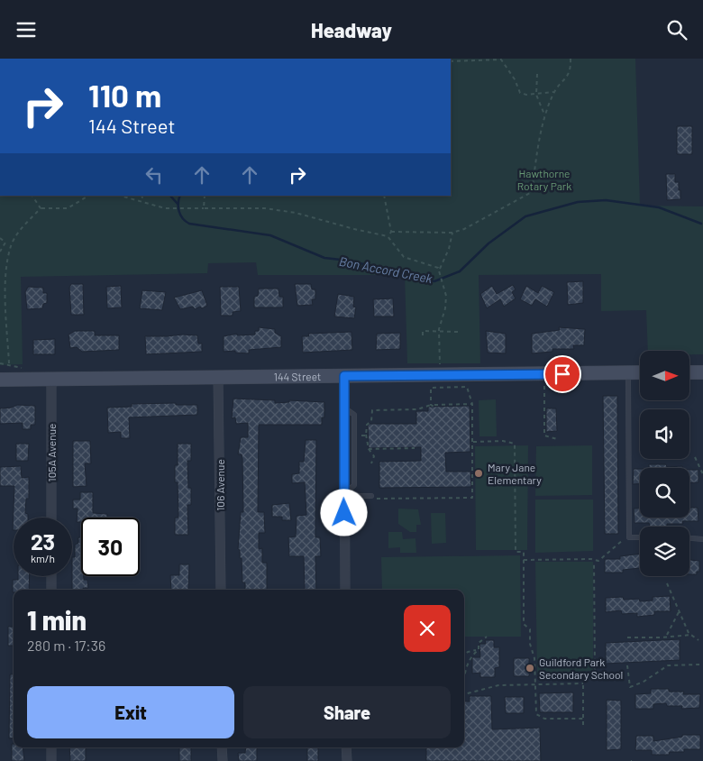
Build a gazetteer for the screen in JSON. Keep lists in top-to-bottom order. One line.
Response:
{"streets":{"main road":["144 Street"],"street":["105A Avenue","106 Avenue"]},"crossings":[["144 Street","105A Avenue"],["144 Street","106 Avenue"]],"water":["Bon Accord Creek"],"parks":["Hawthorne Rotary Park"],"places":["Mary Jane Elementary","Guildford Park Secondary School"],"north":"right","page":{"header":"Headway","turn":["110 m","144 Street"],"speed":"23 km/h","limit":"30","heading":["1 min","280 m · 17:36"],"buttons":["Exit","Share"]}}
